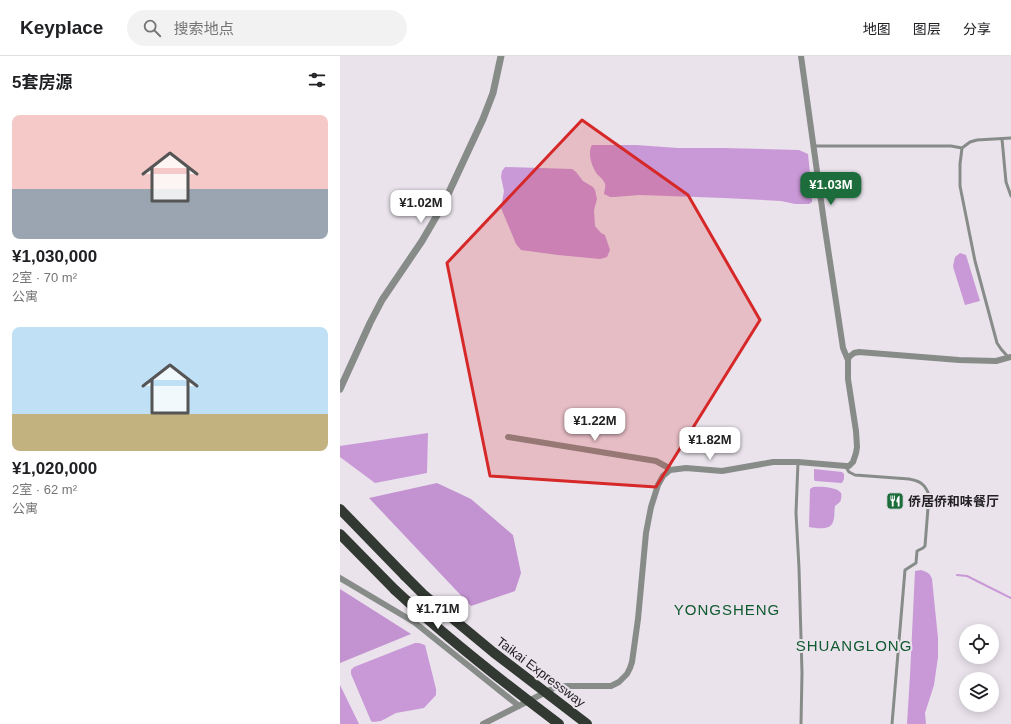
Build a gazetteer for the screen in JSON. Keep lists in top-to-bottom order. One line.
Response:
{"streets":{"highway":["Taikai Expressway"]},"districts":["YONGSHENG","SHUANGLONG"],"places":{"restaurant":["侨居侨和味餐厅"]},"page":{"header":"Keyplace","search":"搜索地点","nav":["地图","图层","分享"],"heading":"5套房源","list":[{"name":"¥1,030,000","note":"2室 · 70 m² · 公寓"},{"name":"¥1,020,000","note":"2室 · 62 m² · 公寓"}],"price":["¥1.03M","¥1.02M","¥1.22M","¥1.82M","¥1.71M"]}}
